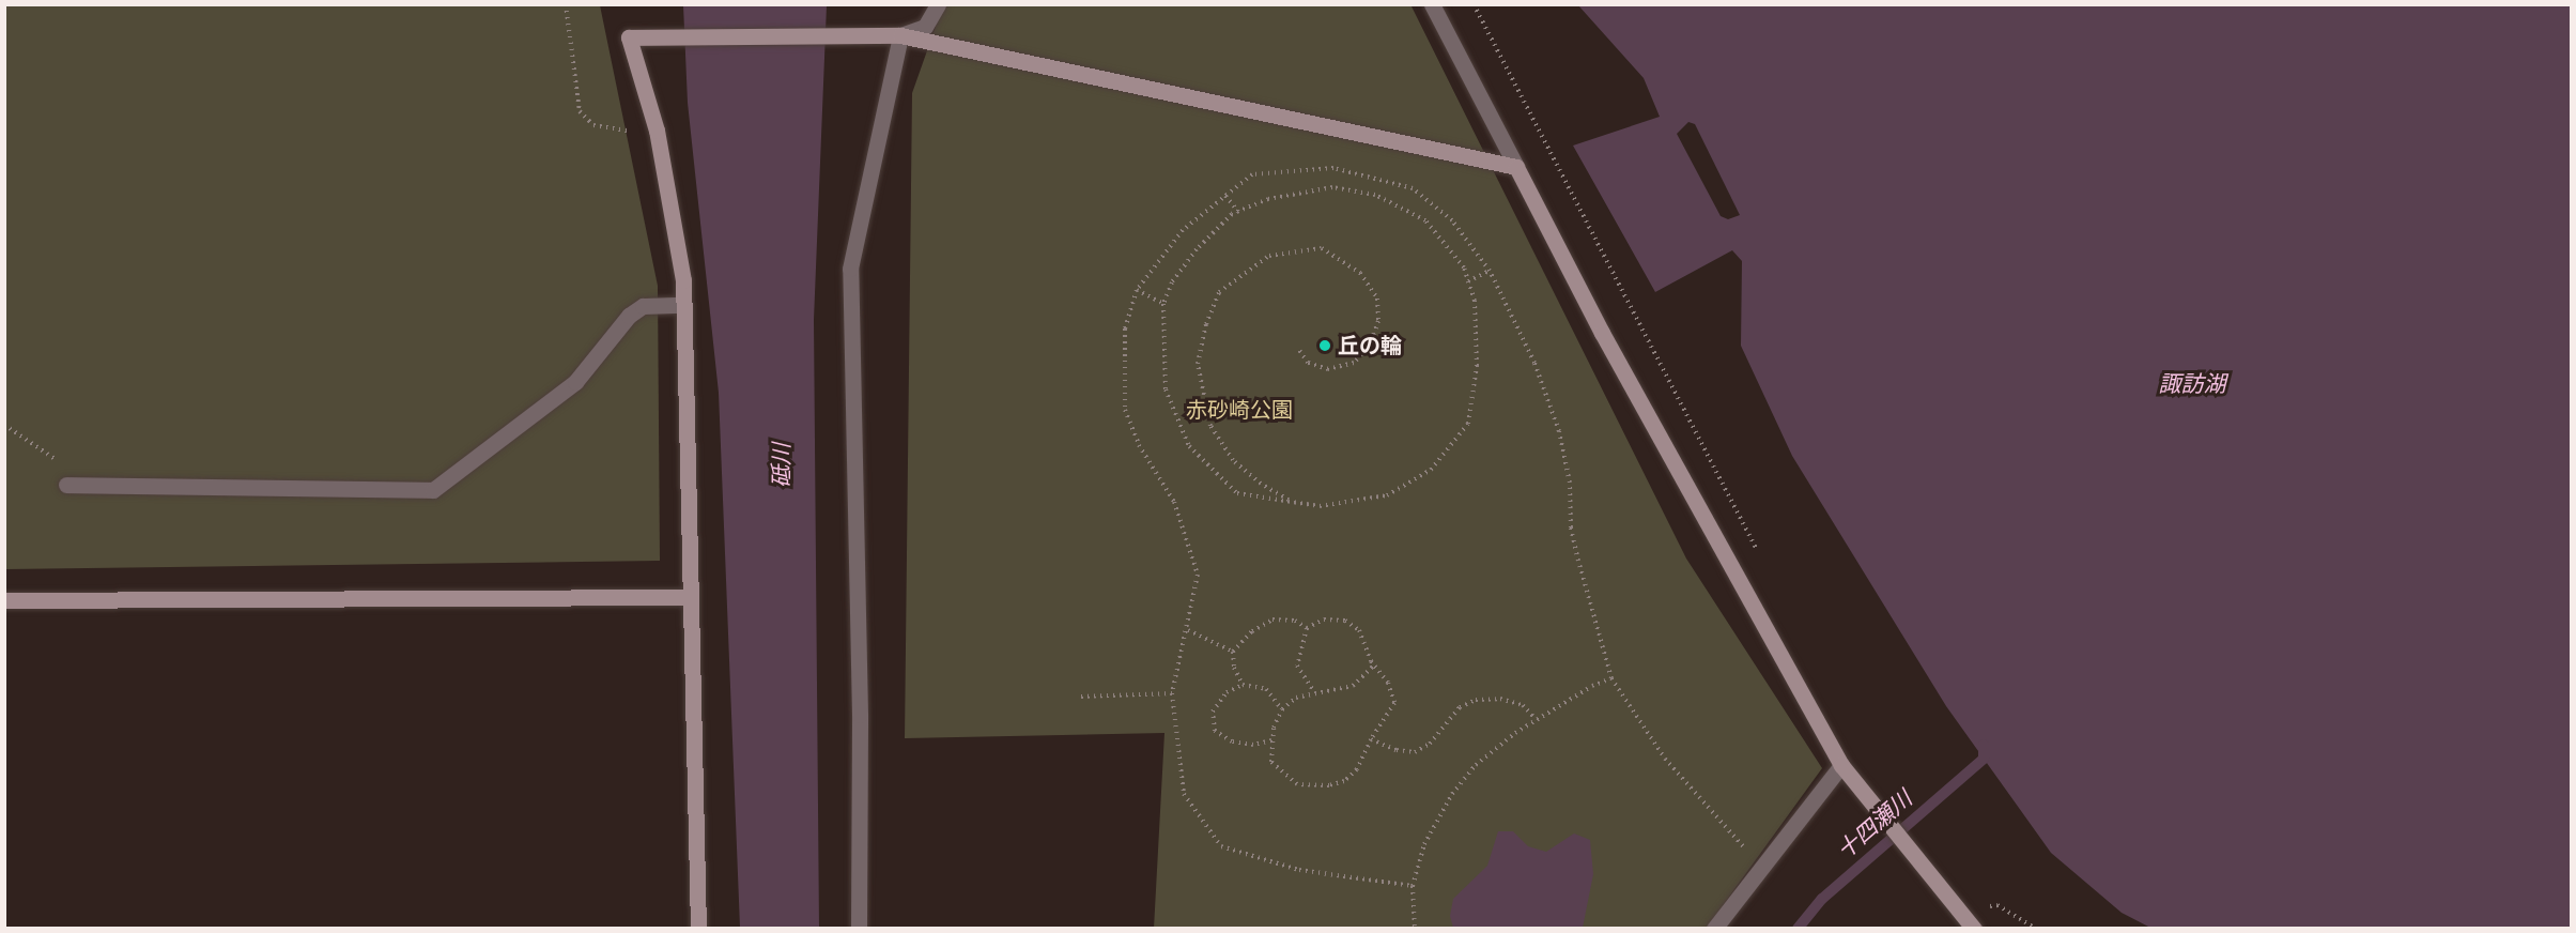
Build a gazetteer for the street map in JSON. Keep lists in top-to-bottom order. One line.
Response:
{"water":["諏訪湖","砥川","十四瀬川"],"parks":["赤砂崎公園"],"places":["丘の輪"]}
